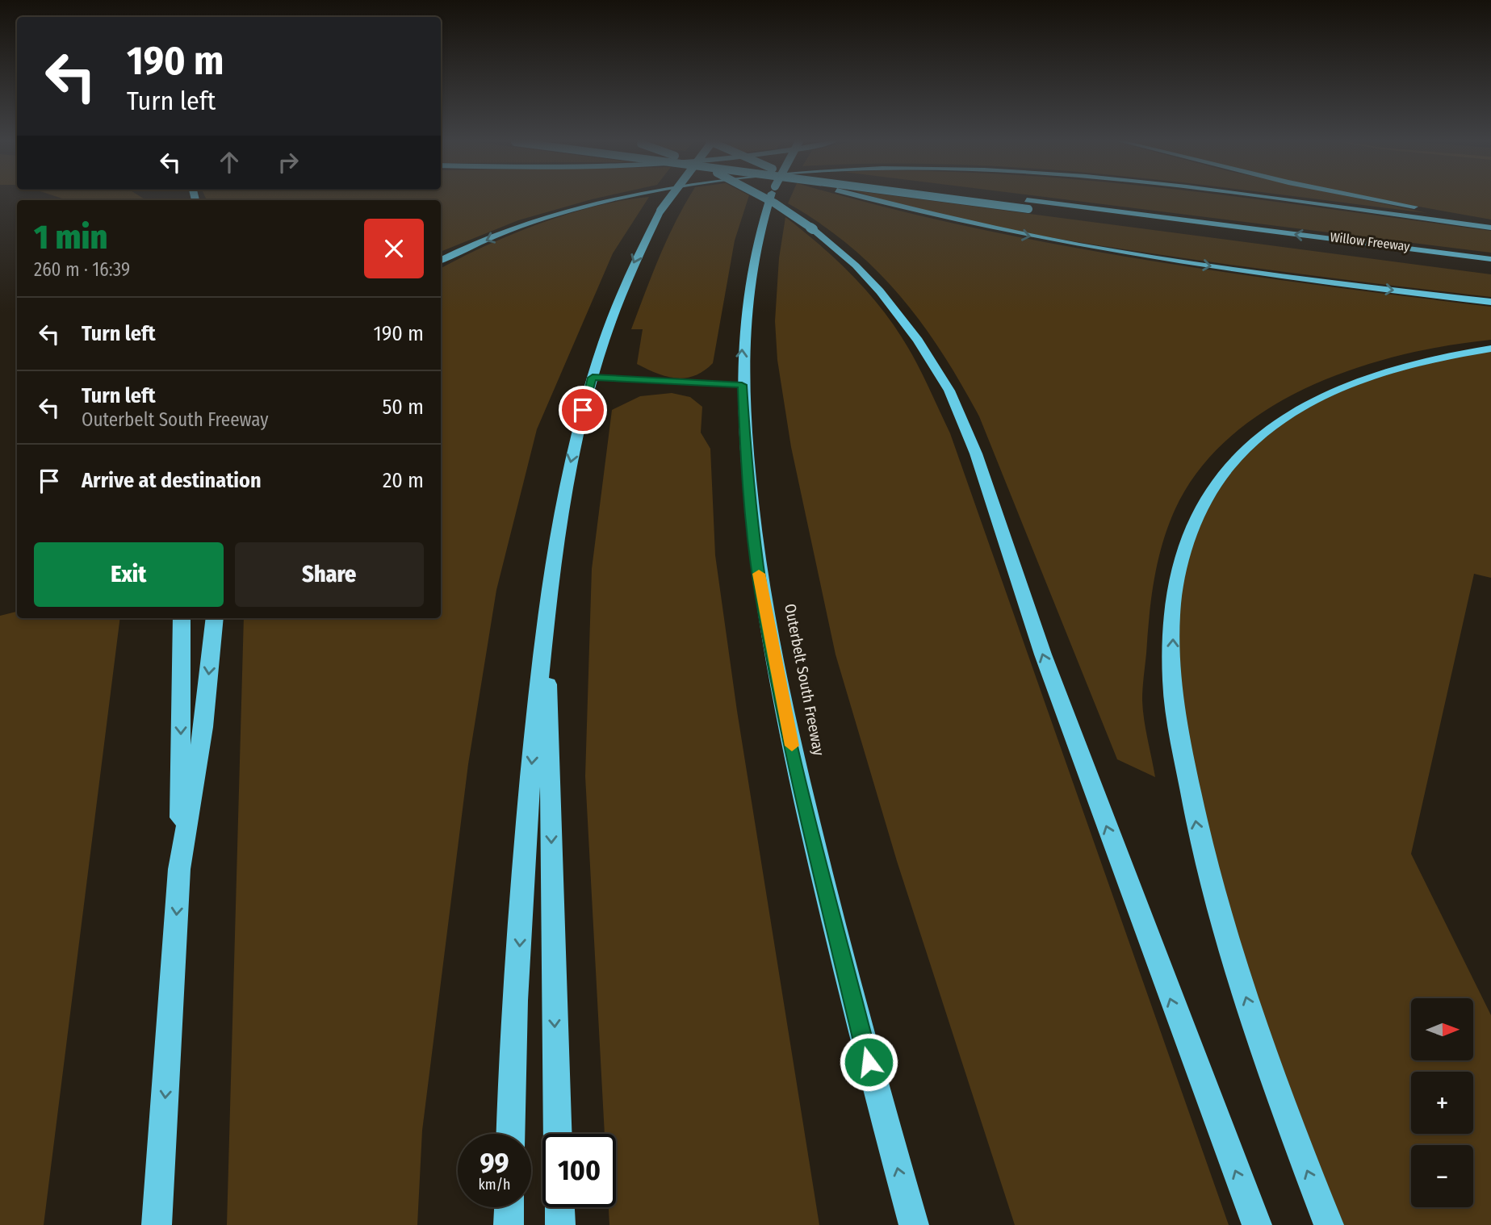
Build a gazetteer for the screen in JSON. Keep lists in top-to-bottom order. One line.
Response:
{"streets":{"highway":["Willow Freeway","Outerbelt South Freeway"]},"one_way":["Outerbelt South Freeway"],"north":"right","page":{"turn":["190 m","Turn left"],"heading":["1 min","260 m · 16:39"],"list":[{"name":"Turn left","value":"190 m"},{"name":"Turn left","note":"Outerbelt South Freeway","value":"50 m"},{"name":"Arrive at destination","value":"20 m"}],"buttons":["Exit","Share"],"map_buttons":["+","−"],"speed":"99 km/h","limit":"100"}}
